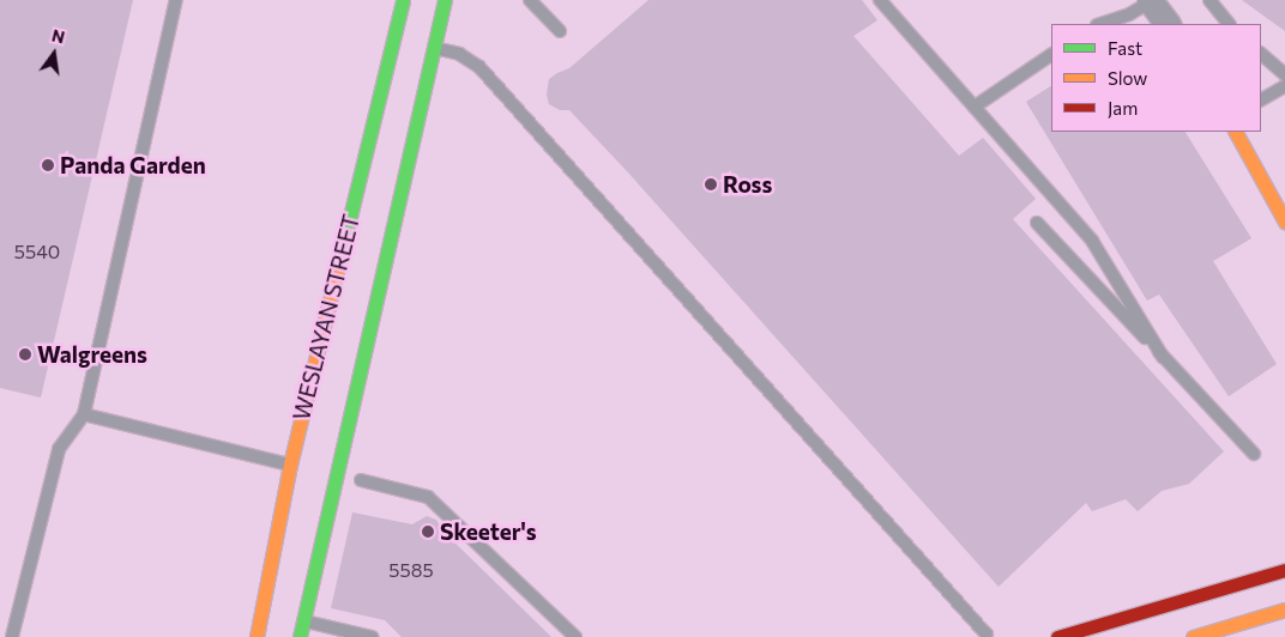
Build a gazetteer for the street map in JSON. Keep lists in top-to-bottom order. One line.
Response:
{"streets":{"main road":["WESLAYAN STREET"]},"places":["Panda Garden","Ross","Walgreens","Skeeter's"],"house_numbers":["5540","5585"],"legend":["Fast","Slow","Jam"],"north":"top"}
